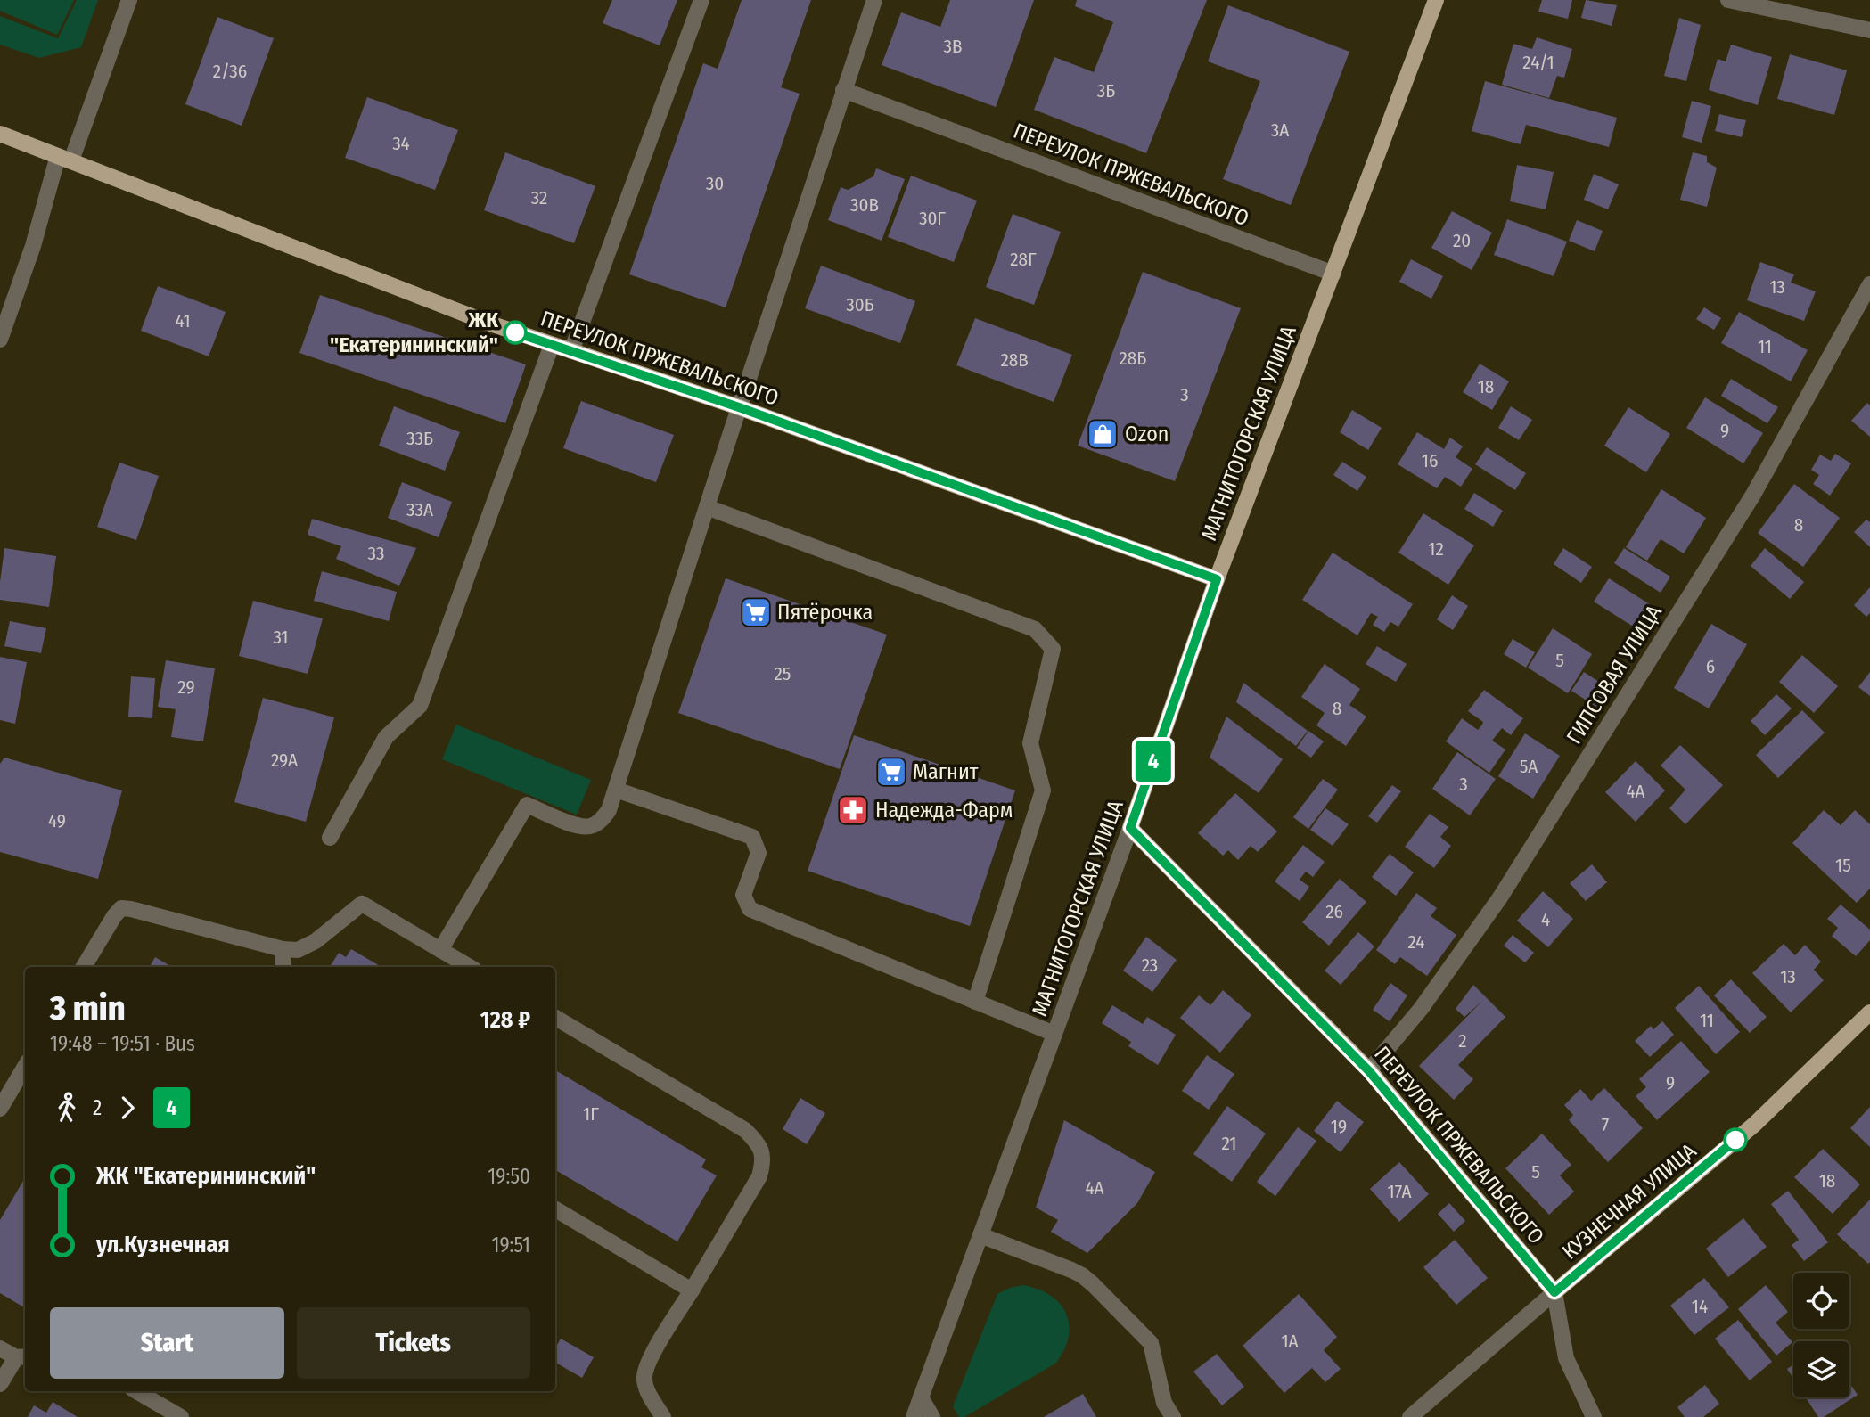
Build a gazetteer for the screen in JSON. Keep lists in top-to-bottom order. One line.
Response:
{"streets":{"main road":["ПЕРЕУЛОК ПРЖЕВАЛЬСКОГО","МАГНИТОГОРСКАЯ УЛИЦА","КУЗНЕЧНАЯ УЛИЦА"],"street":["ГИПСОВАЯ УЛИЦА"]},"crossings":[["ПЕРЕУЛОК ПРЖЕВАЛЬСКОГО","МАГНИТОГОРСКАЯ УЛИЦА"],["ПЕРЕУЛОК ПРЖЕВАЛЬСКОГО","ГИПСОВАЯ УЛИЦА"],["ПЕРЕУЛОК ПРЖЕВАЛЬСКОГО","КУЗНЕЧНАЯ УЛИЦА"]],"places":{"other":["ЖК \"Екатерининский\""],"shop":["Ozon"],"supermarket":["Пятёрочка","Магнит"],"pharmacy":["Надежда-Фарм"]},"lines":["bus line 4"],"house_numbers":["3В","24/1","2/36","3Б","3А","34","30","32","30В","30Г","20","28Г","13","30Б","41","11","28Б","28В","18","3","9","33Б","16","33А","8","12","33","31","5","6","25","29","8","29А","5А","3","4А","49","15","26","4","24","23","13","11","2","9","1Г","7","19","21","5","18","4А","17А","14","1А"],"page":{"on_map":"4","heading":["3 min","19:48 – 19:51 · Bus","128 ₽"],"legs":["2","4"],"list":[{"name":"ЖК \"Екатерининский\"","value":"19:50"},{"name":"ул.Кузнечная","value":"19:51"}],"buttons":["Start","Tickets"]}}
